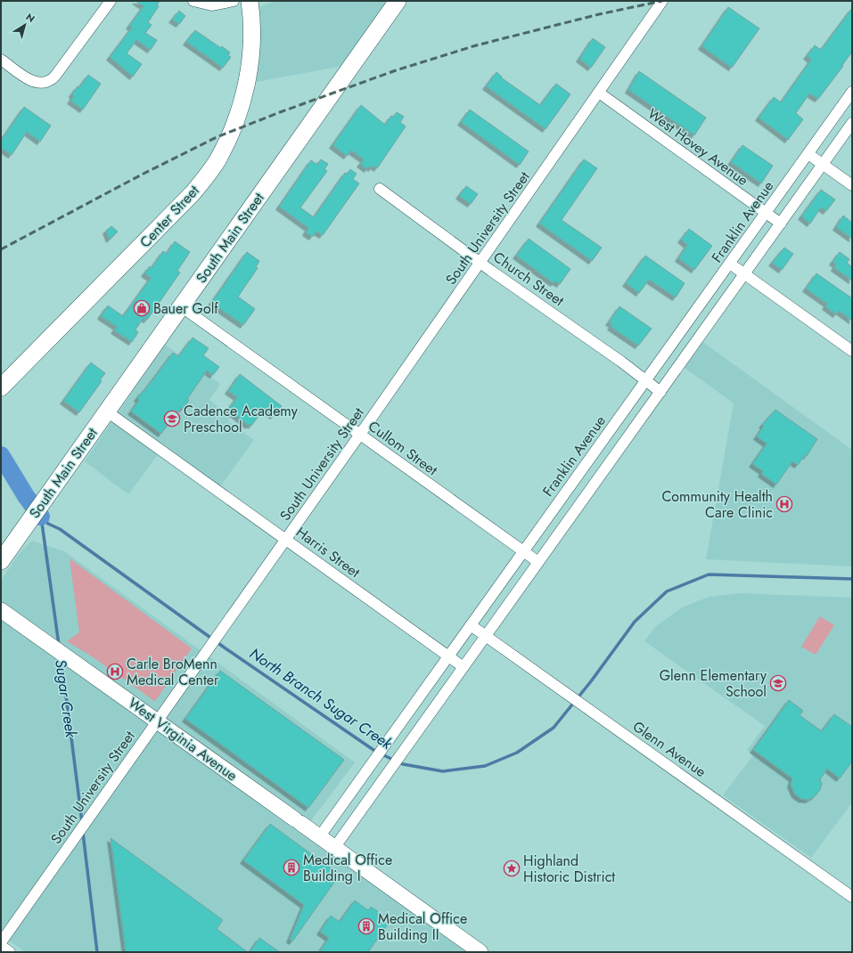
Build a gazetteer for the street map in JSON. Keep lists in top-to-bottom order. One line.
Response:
{"streets":{"main road":["Center Street","South Main Street"],"street":["West Hovey Avenue","Franklin Avenue","South University Street","Church Street","Cullom Street","Harris Street","West Virginia Avenue","Glenn Avenue"]},"crossings":[["West Hovey Avenue","Franklin Avenue"],["West Hovey Avenue","South University Street"],["Franklin Avenue","Church Street"],["Franklin Avenue","Cullom Street"],["Franklin Avenue","Harris Street"],["Franklin Avenue","West Virginia Avenue"],["Franklin Avenue","Glenn Avenue"],["South University Street","Church Street"],["South University Street","Cullom Street"],["South University Street","Harris Street"],["South University Street","West Virginia Avenue"],["South Main Street","Cullom Street"],["South Main Street","Harris Street"]],"water":["Sugar Creek","North Branch Sugar Creek"],"places":{"shop":["Bauer Golf"],"school or university":["Cadence Academy Preschool","Glenn Elementary School"],"hospital":["Community Health Care Clinic","Carle BroMenn Medical Center"],"building":["Medical Office Building I","Medical Office Building II"],"place":["Highland Historic District"]},"north":"top right"}
